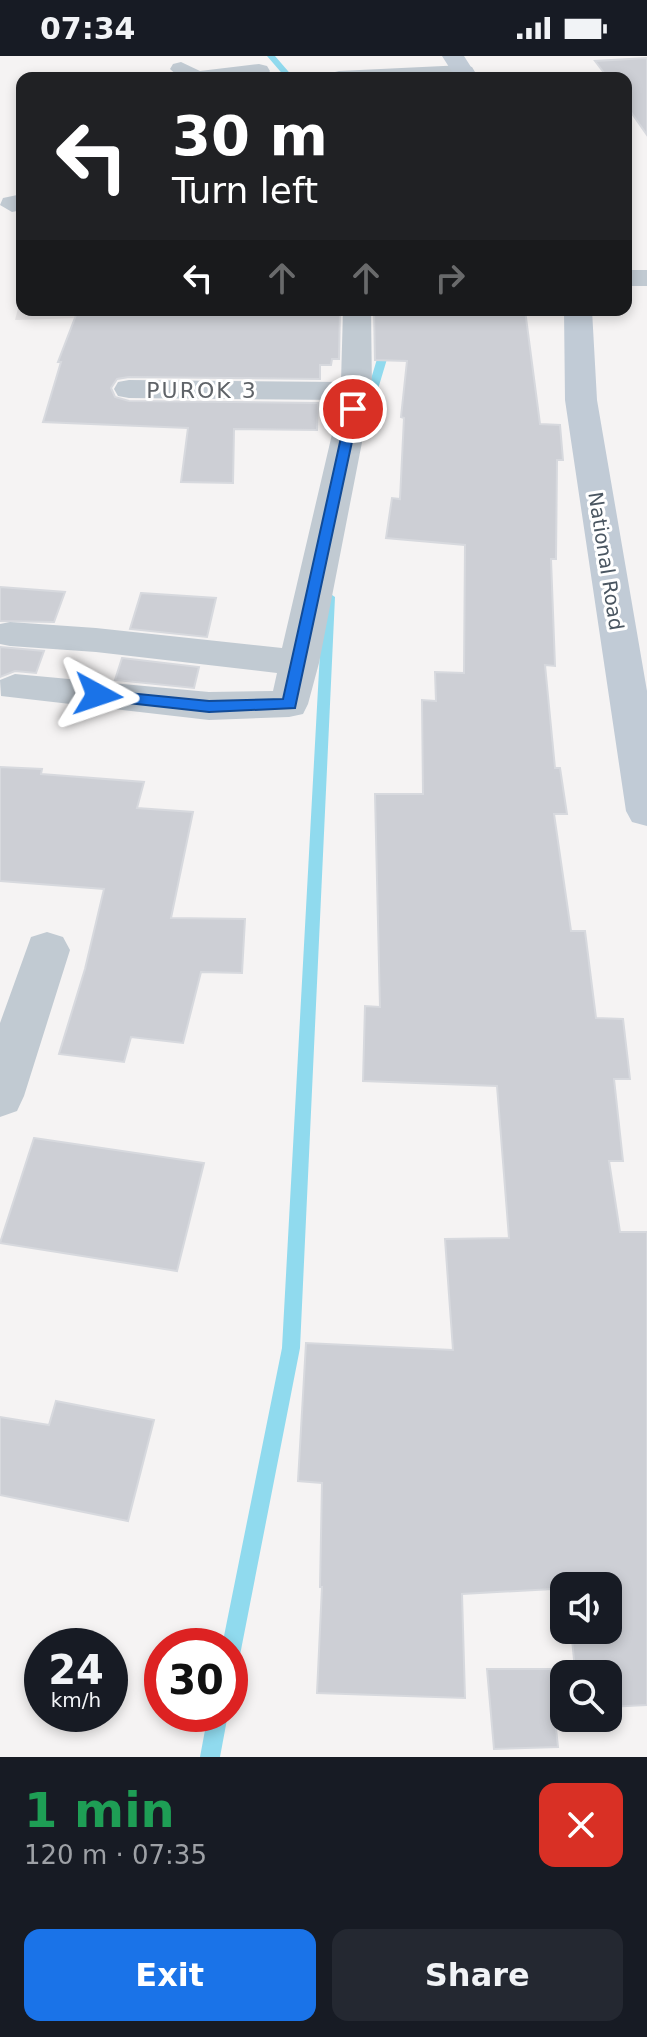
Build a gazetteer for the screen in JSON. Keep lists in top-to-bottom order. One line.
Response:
{"streets":{"main road":["National Road"]},"districts":["PUROK 3"],"page":{"status":"07:34","turn":["30 m","Turn left"],"speed":"24 km/h","limit":"30","heading":["1 min","120 m · 07:35"],"buttons":["Exit","Share"]}}
